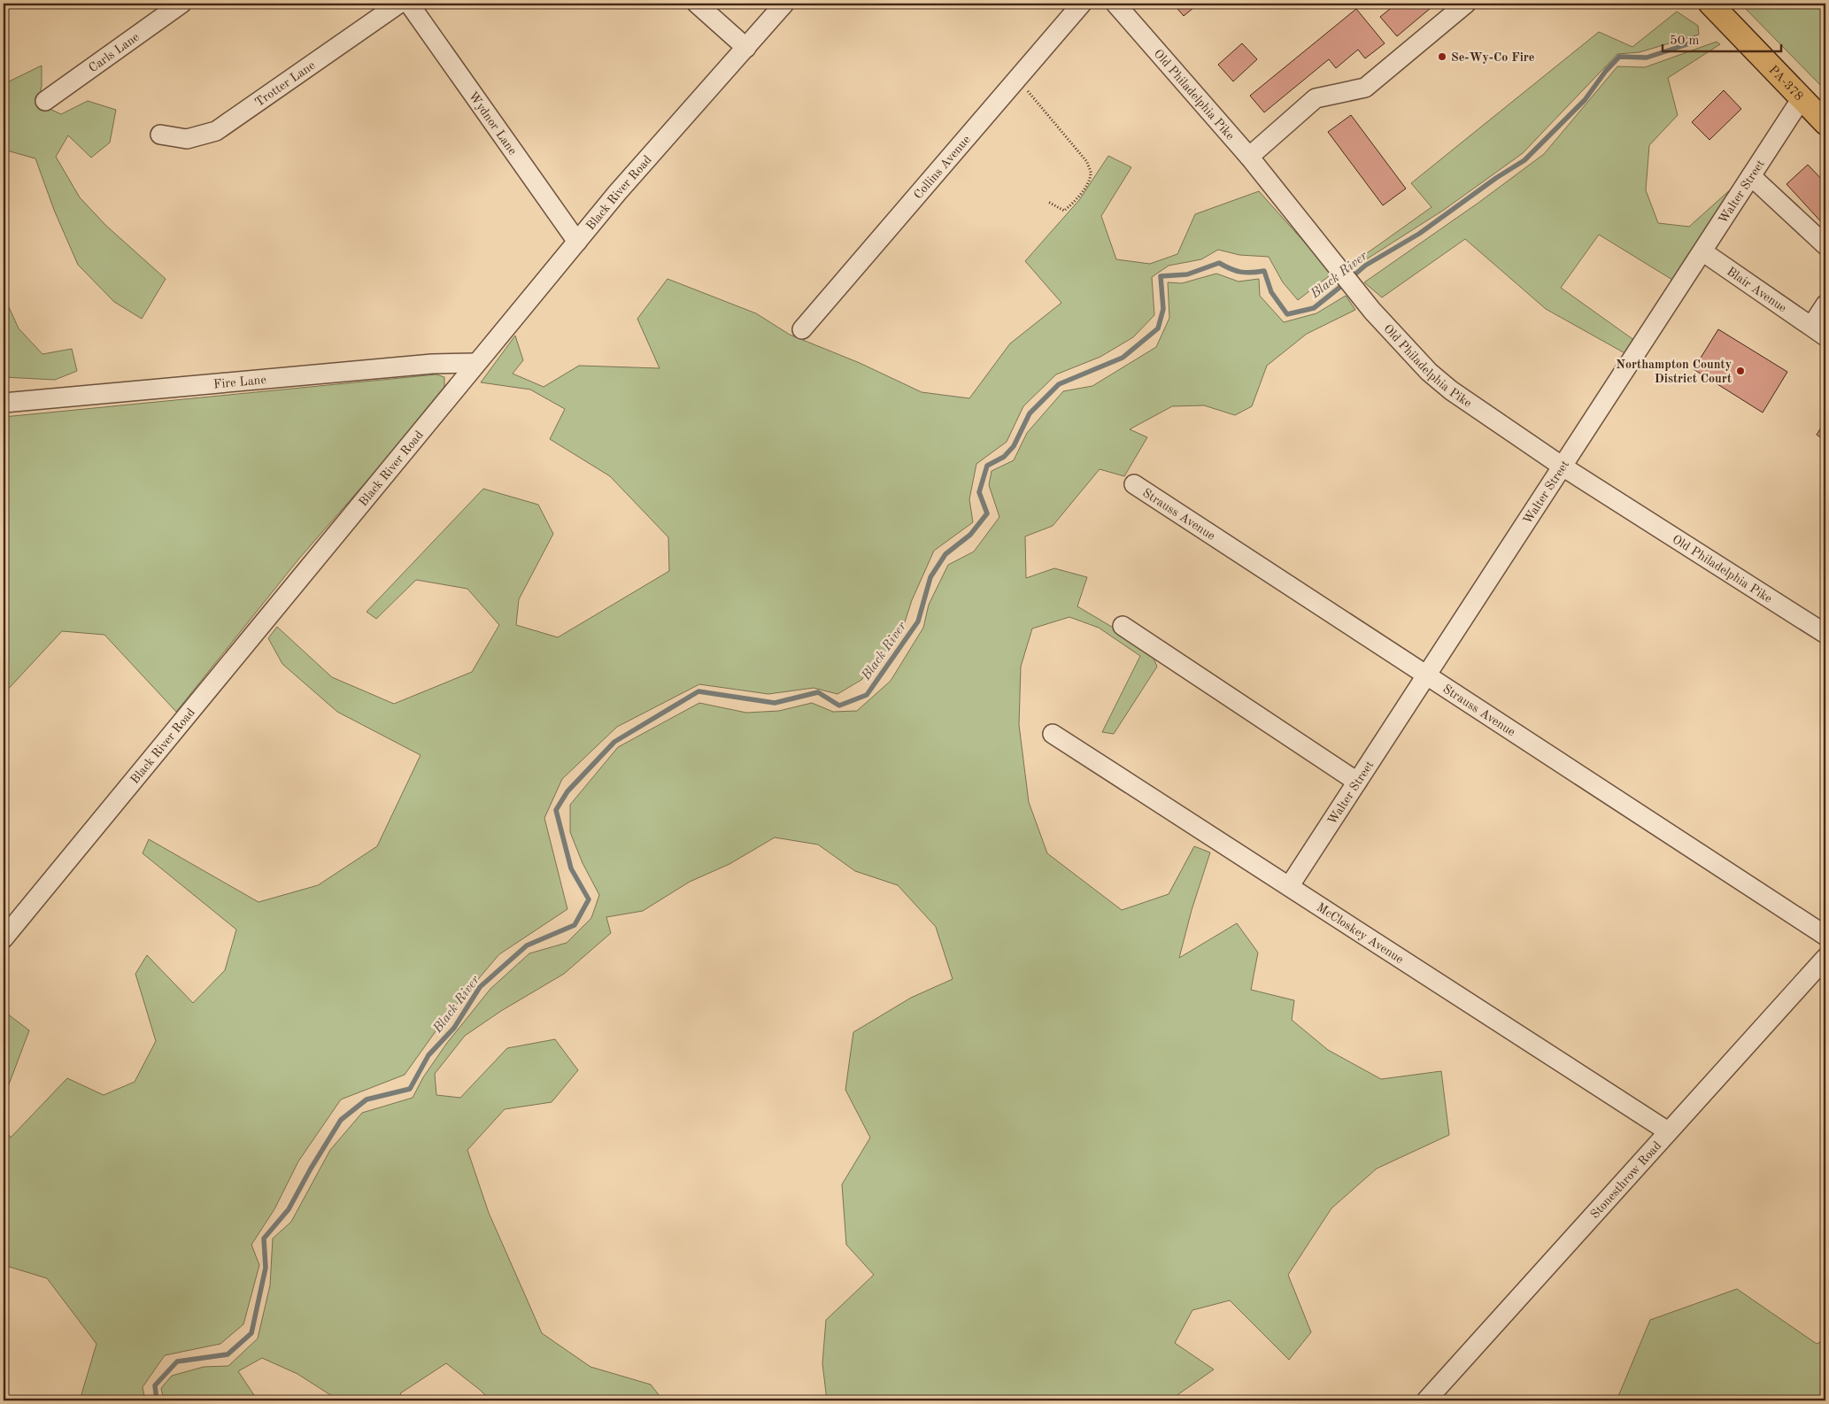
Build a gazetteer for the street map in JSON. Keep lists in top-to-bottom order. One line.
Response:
{"streets":{"main road":["PA-378"],"street":["Carls Lane","Trotter Lane","Old Philadelphia Pike","Wydnor Lane","Collins Avenue","Walter Street","Black River Road","Blair Avenue","Fire Lane","Strauss Avenue","McCloskey Avenue","Stonesthrow Road"]},"crossings":[["PA-378","Walter Street"],["Old Philadelphia Pike","Walter Street"],["Wydnor Lane","Black River Road"],["Walter Street","Blair Avenue"],["Walter Street","Strauss Avenue"],["Walter Street","McCloskey Avenue"],["Black River Road","Fire Lane"],["McCloskey Avenue","Stonesthrow Road"]],"water":["Black River"],"places":["Se-Wy-Co Fire","Northampton County District Court"],"scale_bar":"50 m"}
